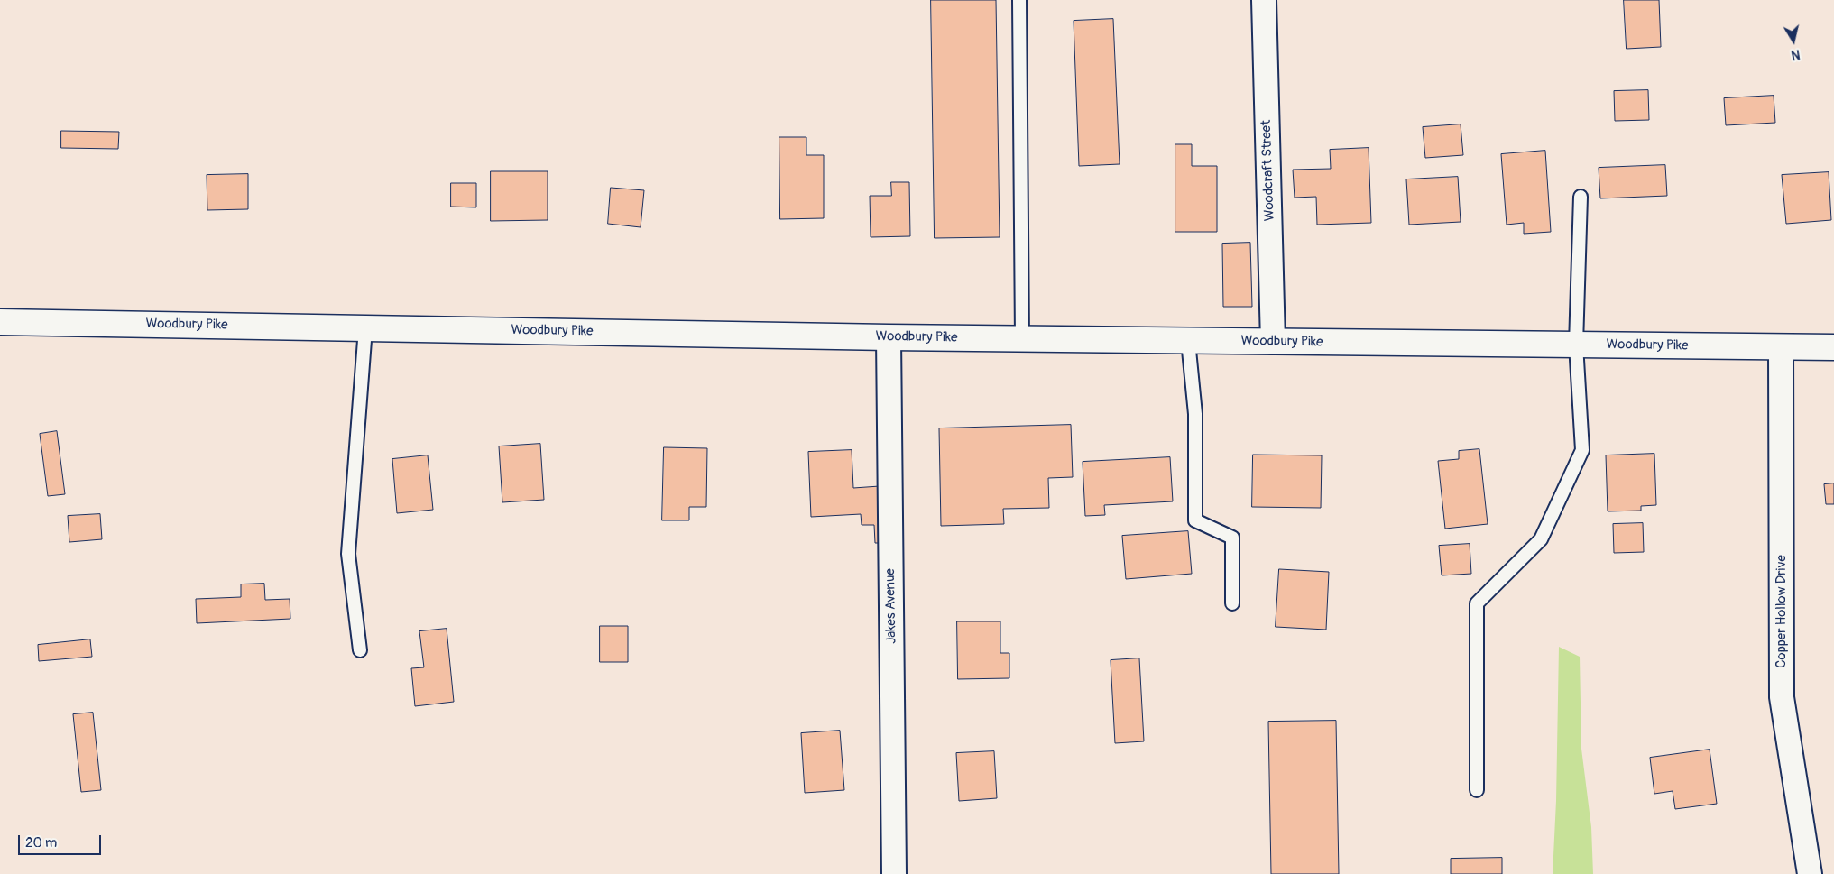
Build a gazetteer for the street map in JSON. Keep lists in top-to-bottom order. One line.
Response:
{"streets":{"street":["Woodcraft Street","Woodbury Pike","Jakes Avenue","Copper Hollow Drive"]},"crossings":[["Woodcraft Street","Woodbury Pike"],["Woodbury Pike","Jakes Avenue"],["Woodbury Pike","Copper Hollow Drive"]],"scale_bar":"20 m","north":"bottom"}
